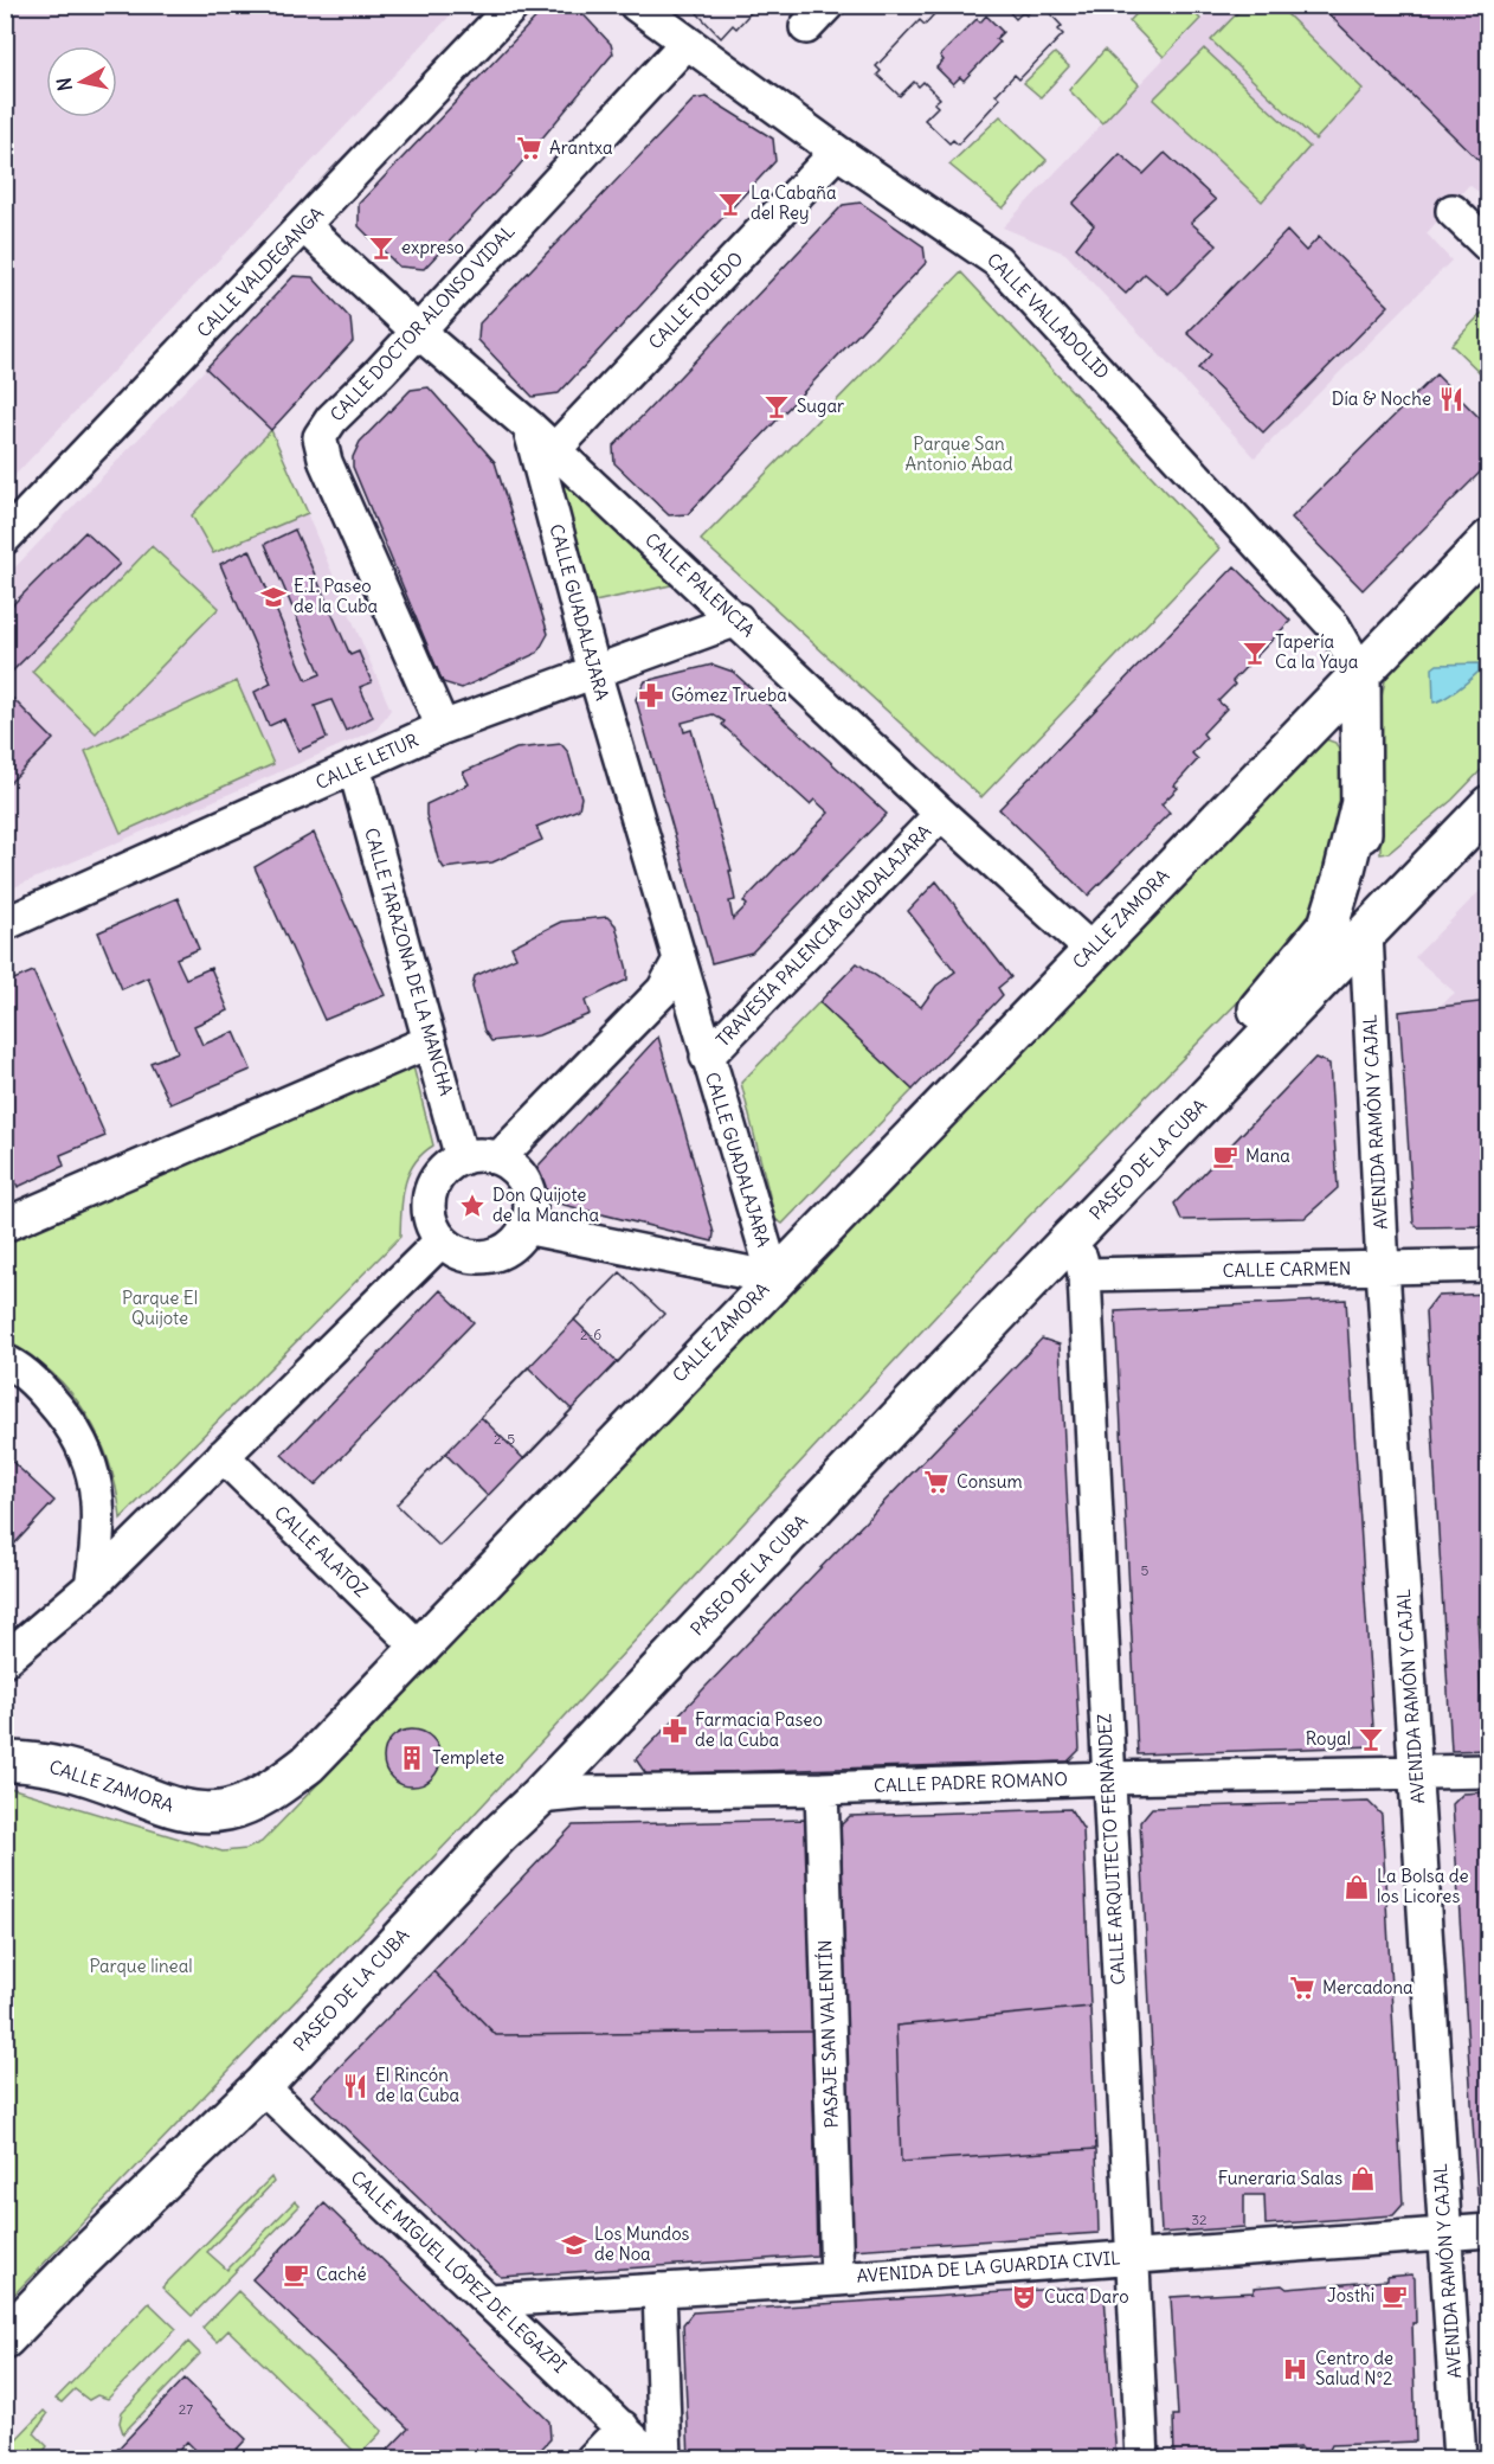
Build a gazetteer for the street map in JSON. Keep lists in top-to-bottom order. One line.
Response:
{"streets":{"main road":["CALLE ZAMORA","PASEO DE LA CUBA"],"street":["CALLE VALDEGANGA","CALLE TOLEDO","CALLE VALLADOLID","CALLE DOCTOR ALONSO VIDAL","CALLE PALENCIA","CALLE GUADALAJARA","CALLE LETUR","TRAVESÍA PALENCIA GUADALAJARA","CALLE TARAZONA DE LA MANCHA","AVENIDA RAMÓN Y CAJAL","CALLE CARMEN","CALLE ALATOZ","CALLE PADRE ROMANO","CALLE ARQUITECTO FERNÁNDEZ","PASAJE SAN VALENTÍN","AVENIDA DE LA GUARDIA CIVIL","CALLE MIGUEL LÓPEZ DE LEGAZPI"]},"crossings":[["CALLE VALDEGANGA","CALLE PALENCIA"],["CALLE TOLEDO","CALLE VALLADOLID"],["CALLE TOLEDO","CALLE PALENCIA"],["CALLE VALLADOLID","CALLE DOCTOR ALONSO VIDAL"],["CALLE VALLADOLID","CALLE ZAMORA"],["CALLE DOCTOR ALONSO VIDAL","CALLE PALENCIA"],["CALLE DOCTOR ALONSO VIDAL","CALLE LETUR"],["CALLE PALENCIA","CALLE GUADALAJARA"],["CALLE PALENCIA","CALLE LETUR"],["CALLE PALENCIA","CALLE ZAMORA"],["CALLE PALENCIA","TRAVESÍA PALENCIA GUADALAJARA"],["CALLE GUADALAJARA","CALLE LETUR"],["CALLE GUADALAJARA","CALLE ZAMORA"],["CALLE GUADALAJARA","TRAVESÍA PALENCIA GUADALAJARA"],["CALLE GUADALAJARA","CALLE TARAZONA DE LA MANCHA"],["CALLE LETUR","CALLE TARAZONA DE LA MANCHA"],["CALLE ZAMORA","CALLE ALATOZ"],["AVENIDA RAMÓN Y CAJAL","PASEO DE LA CUBA"],["AVENIDA RAMÓN Y CAJAL","CALLE CARMEN"],["AVENIDA RAMÓN Y CAJAL","CALLE PADRE ROMANO"],["AVENIDA RAMÓN Y CAJAL","AVENIDA DE LA GUARDIA CIVIL"],["PASEO DE LA CUBA","CALLE CARMEN"],["PASEO DE LA CUBA","CALLE PADRE ROMANO"],["PASEO DE LA CUBA","CALLE ARQUITECTO FERNÁNDEZ"],["PASEO DE LA CUBA","CALLE MIGUEL LÓPEZ DE LEGAZPI"],["CALLE CARMEN","CALLE ARQUITECTO FERNÁNDEZ"],["CALLE PADRE ROMANO","CALLE ARQUITECTO FERNÁNDEZ"],["CALLE PADRE ROMANO","PASAJE SAN VALENTÍN"],["CALLE ARQUITECTO FERNÁNDEZ","AVENIDA DE LA GUARDIA CIVIL"],["PASAJE SAN VALENTÍN","AVENIDA DE LA GUARDIA CIVIL"],["AVENIDA DE LA GUARDIA CIVIL","CALLE MIGUEL LÓPEZ DE LEGAZPI"]],"parks":["Parque San Antonio Abad","Parque El Quijote","Parque lineal"],"places":{"supermarket":["Arantxa","Consum","Mercadona"],"bar":["La Cabaña del Rey","expreso","Sugar","Tapería Ca la Yaya","Royal"],"restaurant":["Día & Noche","El Rincón de la Cuba"],"school or university":["E.I. Paseo de la Cuba","Los Mundos de Noa"],"pharmacy":["Gómez Trueba","Farmacia Paseo de la Cuba"],"cafe":["Mana","Caché","Josthi"],"place":["Don Quijote de la Mancha"],"building":["Templete"],"shop":["La Bolsa de los Licores","Funeraria Salas"],"theatre":["Cuca Daro"],"hospital":["Centro de Salud Nº2"]},"house_numbers":["2-6","2-5","5","32","27"],"north":"left"}
